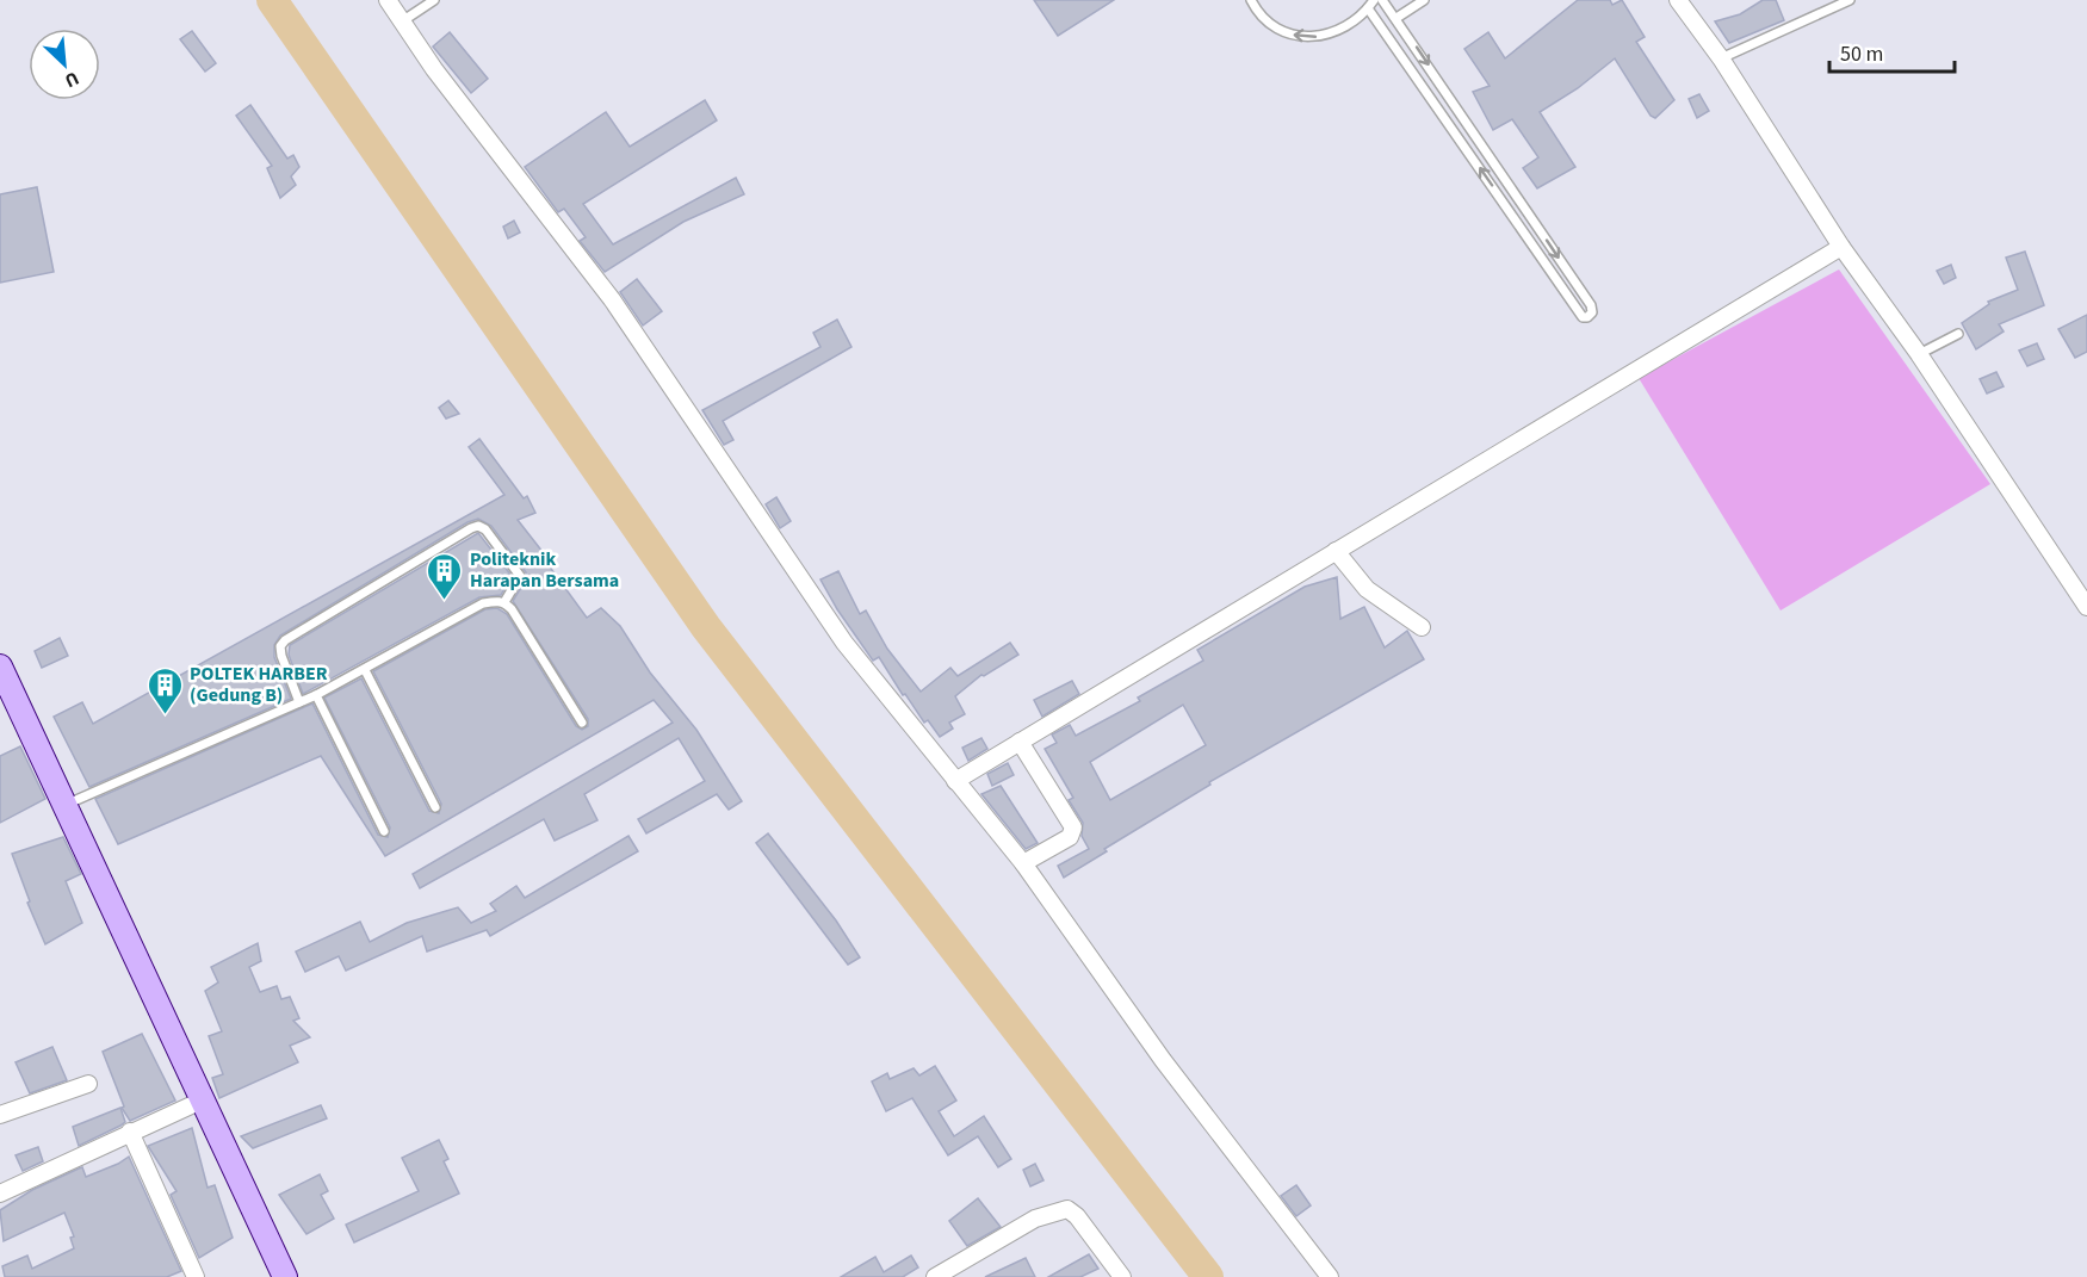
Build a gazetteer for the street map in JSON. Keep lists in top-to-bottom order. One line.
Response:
{"places":{"building":["Politeknik Harapan Bersama","POLTEK HARBER (Gedung B)"]},"scale_bar":"50 m","north":"bottom right"}
